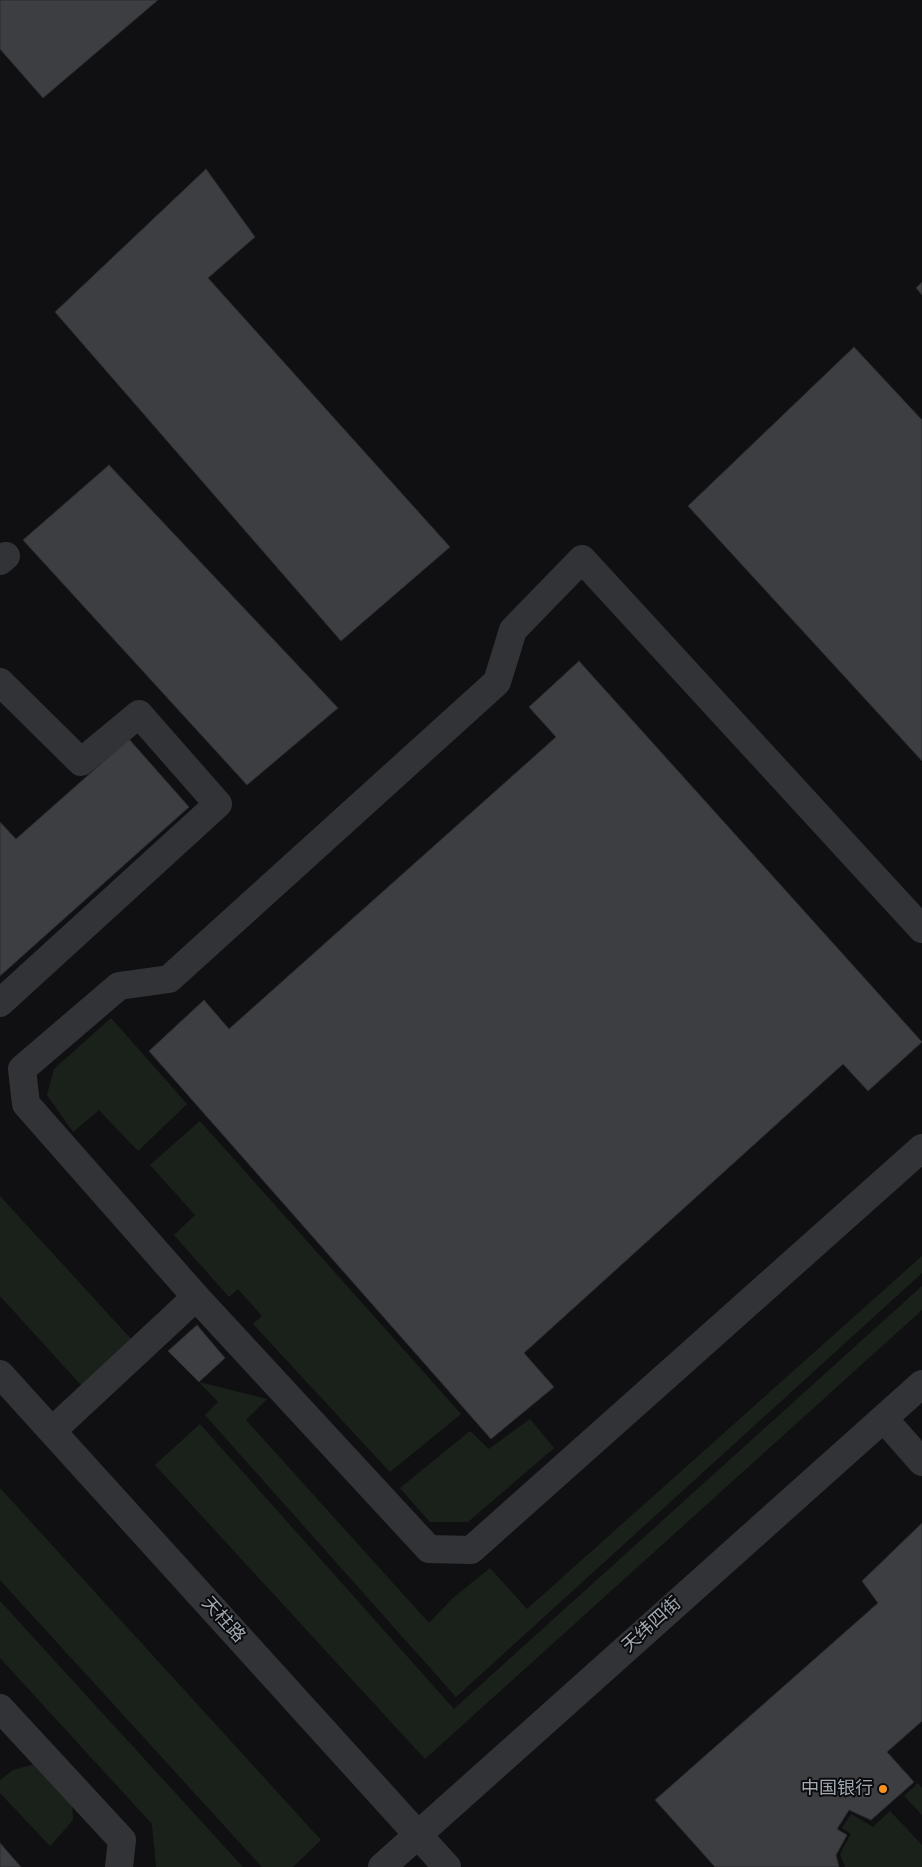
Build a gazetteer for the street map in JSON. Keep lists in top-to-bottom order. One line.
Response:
{"streets":{"street":["天柱路","天纬四街"]},"crossings":[["天柱路","天纬四街"]],"places":["中国银行"]}
